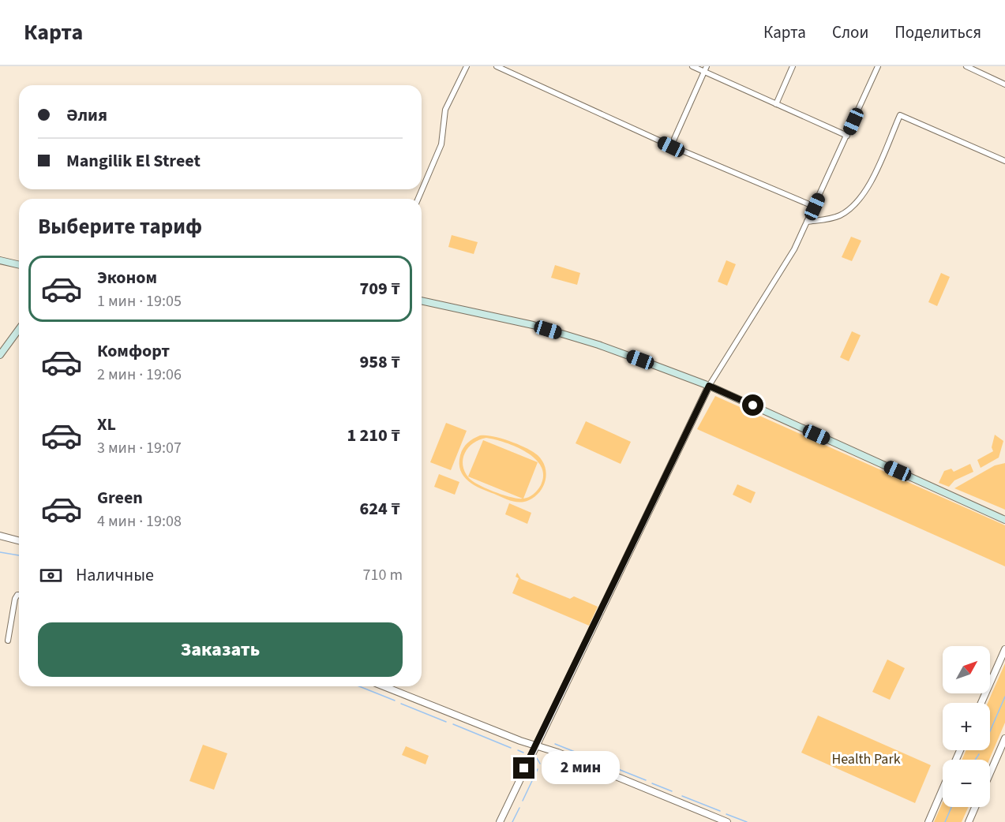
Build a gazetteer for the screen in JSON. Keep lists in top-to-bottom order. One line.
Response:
{"parks":["Health Park"],"north":"top right","page":{"header":"Карта","nav":["Карта","Слои","Поделиться"],"banner":["Әлия","Mangilik El Street"],"heading":"Выберите тариф","list":[{"name":"Эконом","note":"1 мин · 19:05","value":"709 ₸"},{"name":"Комфорт","note":"2 мин · 19:06","value":"958 ₸"},{"name":"XL","note":"3 мин · 19:07","value":"1 210 ₸"},{"name":"Green","note":"4 мин · 19:08","value":"624 ₸"}],"pay":["Наличные","710 m"],"buttons":"Заказать","map_buttons":["+","−"],"bubble":"2 мин"}}
